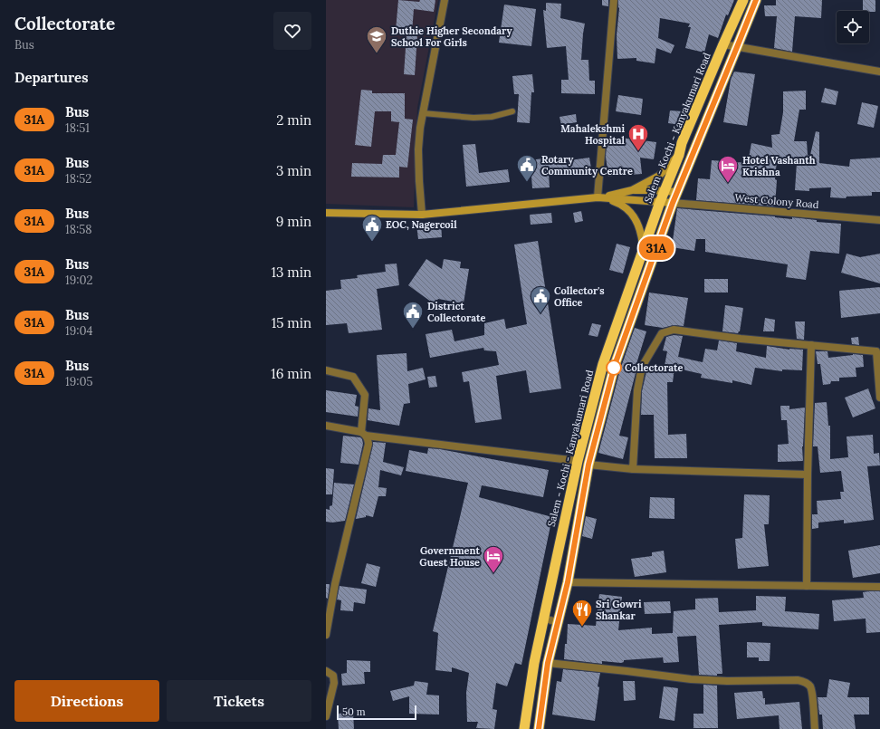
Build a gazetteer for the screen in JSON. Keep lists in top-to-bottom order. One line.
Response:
{"streets":{"highway":["Salem - Kochi - Kanyakumari Road"],"street":["West Colony Road"]},"places":{"school or university":["Duthie Higher Secondary School For Girls"],"hospital":["Mahalekshmi Hospital"],"public building":["Rotary Community Centre","EOC, Nagercoil","Collector's Office","District Collectorate"],"hotel":["Hotel Vashanth Krishna","Government Guest House"],"other":["Collectorate"],"restaurant":["Sri Gowri Shankar"]},"lines":["bus line 31A"],"scale_bar":"50 m","page":{"heading":[["Collectorate","Bus"],"Departures"],"on_map":"31A","list":[{"mark":"31A","name":"Bus","note":"18:51","value":"2 min"},{"mark":"31A","name":"Bus","note":"18:52","value":"3 min"},{"mark":"31A","name":"Bus","note":"18:58","value":"9 min"},{"mark":"31A","name":"Bus","note":"19:02","value":"13 min"},{"mark":"31A","name":"Bus","note":"19:04","value":"15 min"},{"mark":"31A","name":"Bus","note":"19:05","value":"16 min"}],"buttons":["Directions","Tickets"],"scale":"50 m"}}
